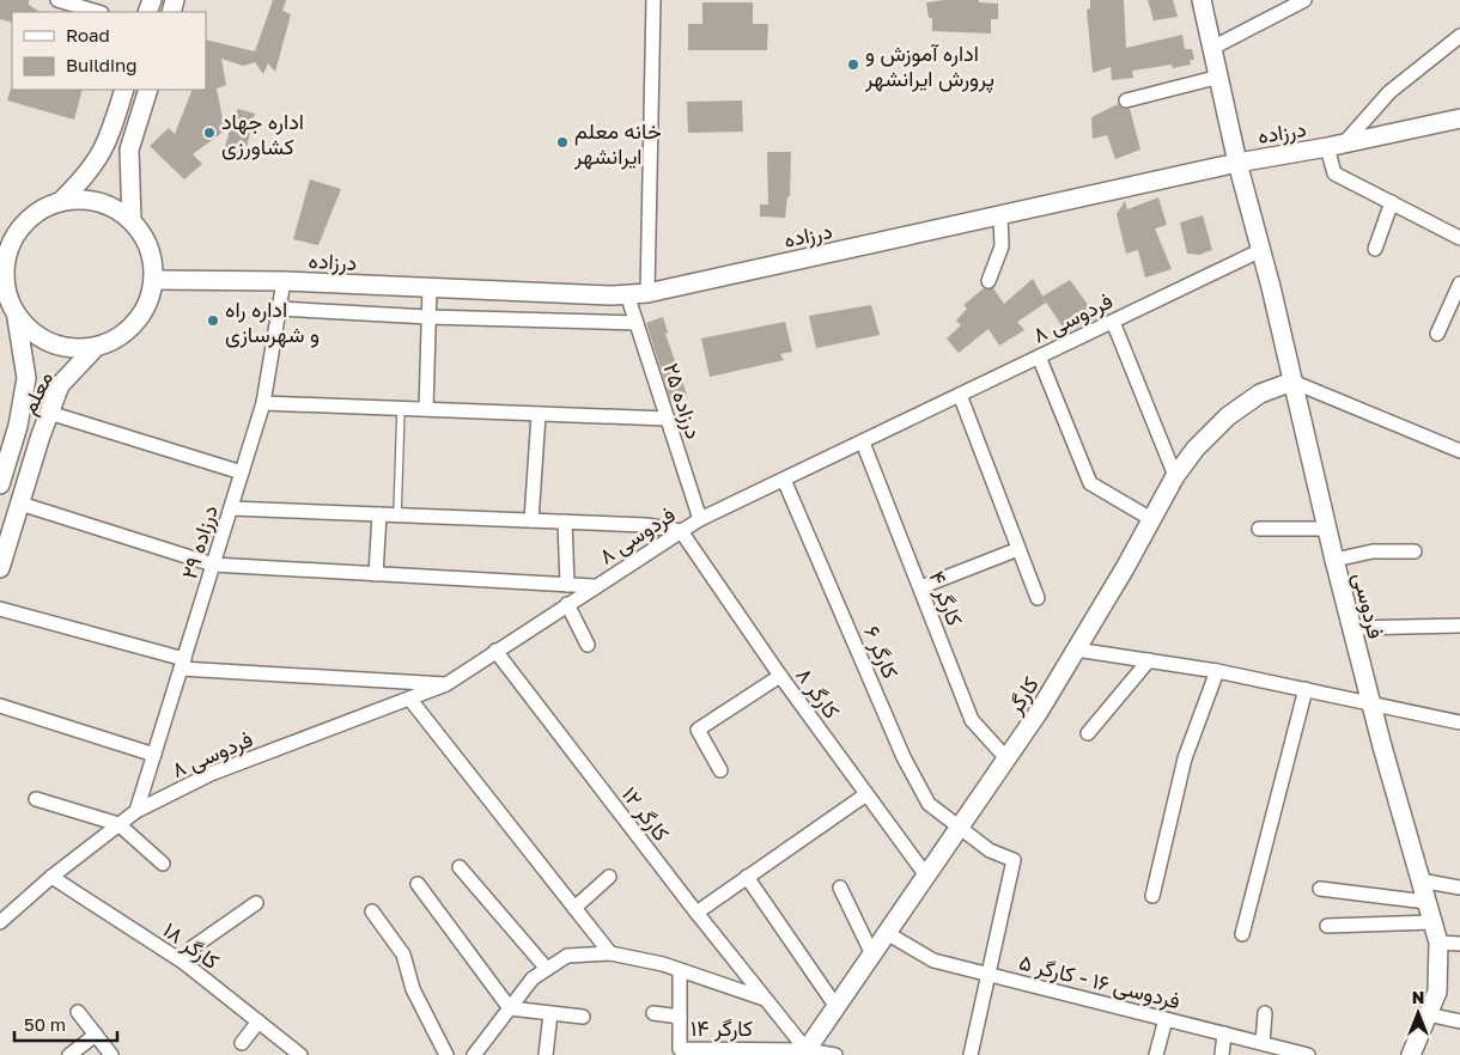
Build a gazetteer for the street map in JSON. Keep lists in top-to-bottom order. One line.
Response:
{"streets":{"main road":["درزاده","معلم","فردوسی","کارگر"],"street":["فردوسی ۸","درزاده ۲۵","درزاده ۲۹","کارگر ۴","کارگر ۶","کارگر ۸","کارگر ۱۲","کارگر ۱۸","فردوسی ۱۶ - کارگر ۵","کارگر ۱۴"]},"crossings":[["درزاده","معلم"],["درزاده","درزاده ۲۵"],["درزاده","درزاده ۲۹"],["درزاده","فردوسی"],["فردوسی ۸","درزاده ۲۵"],["فردوسی ۸","درزاده ۲۹"],["فردوسی ۸","کارگر ۴"],["فردوسی ۸","فردوسی"],["فردوسی ۸","کارگر ۶"],["فردوسی ۸","کارگر ۸"],["فردوسی ۸","کارگر ۱۲"],["فردوسی ۸","کارگر ۱۸"],["کارگر ۴","کارگر"],["فردوسی","کارگر"],["کارگر ۶","کارگر"],["کارگر ۶","فردوسی ۱۶ - کارگر ۵"],["کارگر ۸","کارگر"],["کارگر","کارگر ۱۲"],["کارگر","فردوسی ۱۶ - کارگر ۵"],["کارگر","کارگر ۱۴"],["کارگر ۱۲","کارگر ۱۴"]],"places":["اداره آموزش و پرورش ایرانشهر","اداره جهاد کشاورزی","خانه معلم ایرانشهر","اداره راه و شهرسازی"],"legend":["Road","Building"],"scale_bar":"50 m","north":"top"}
